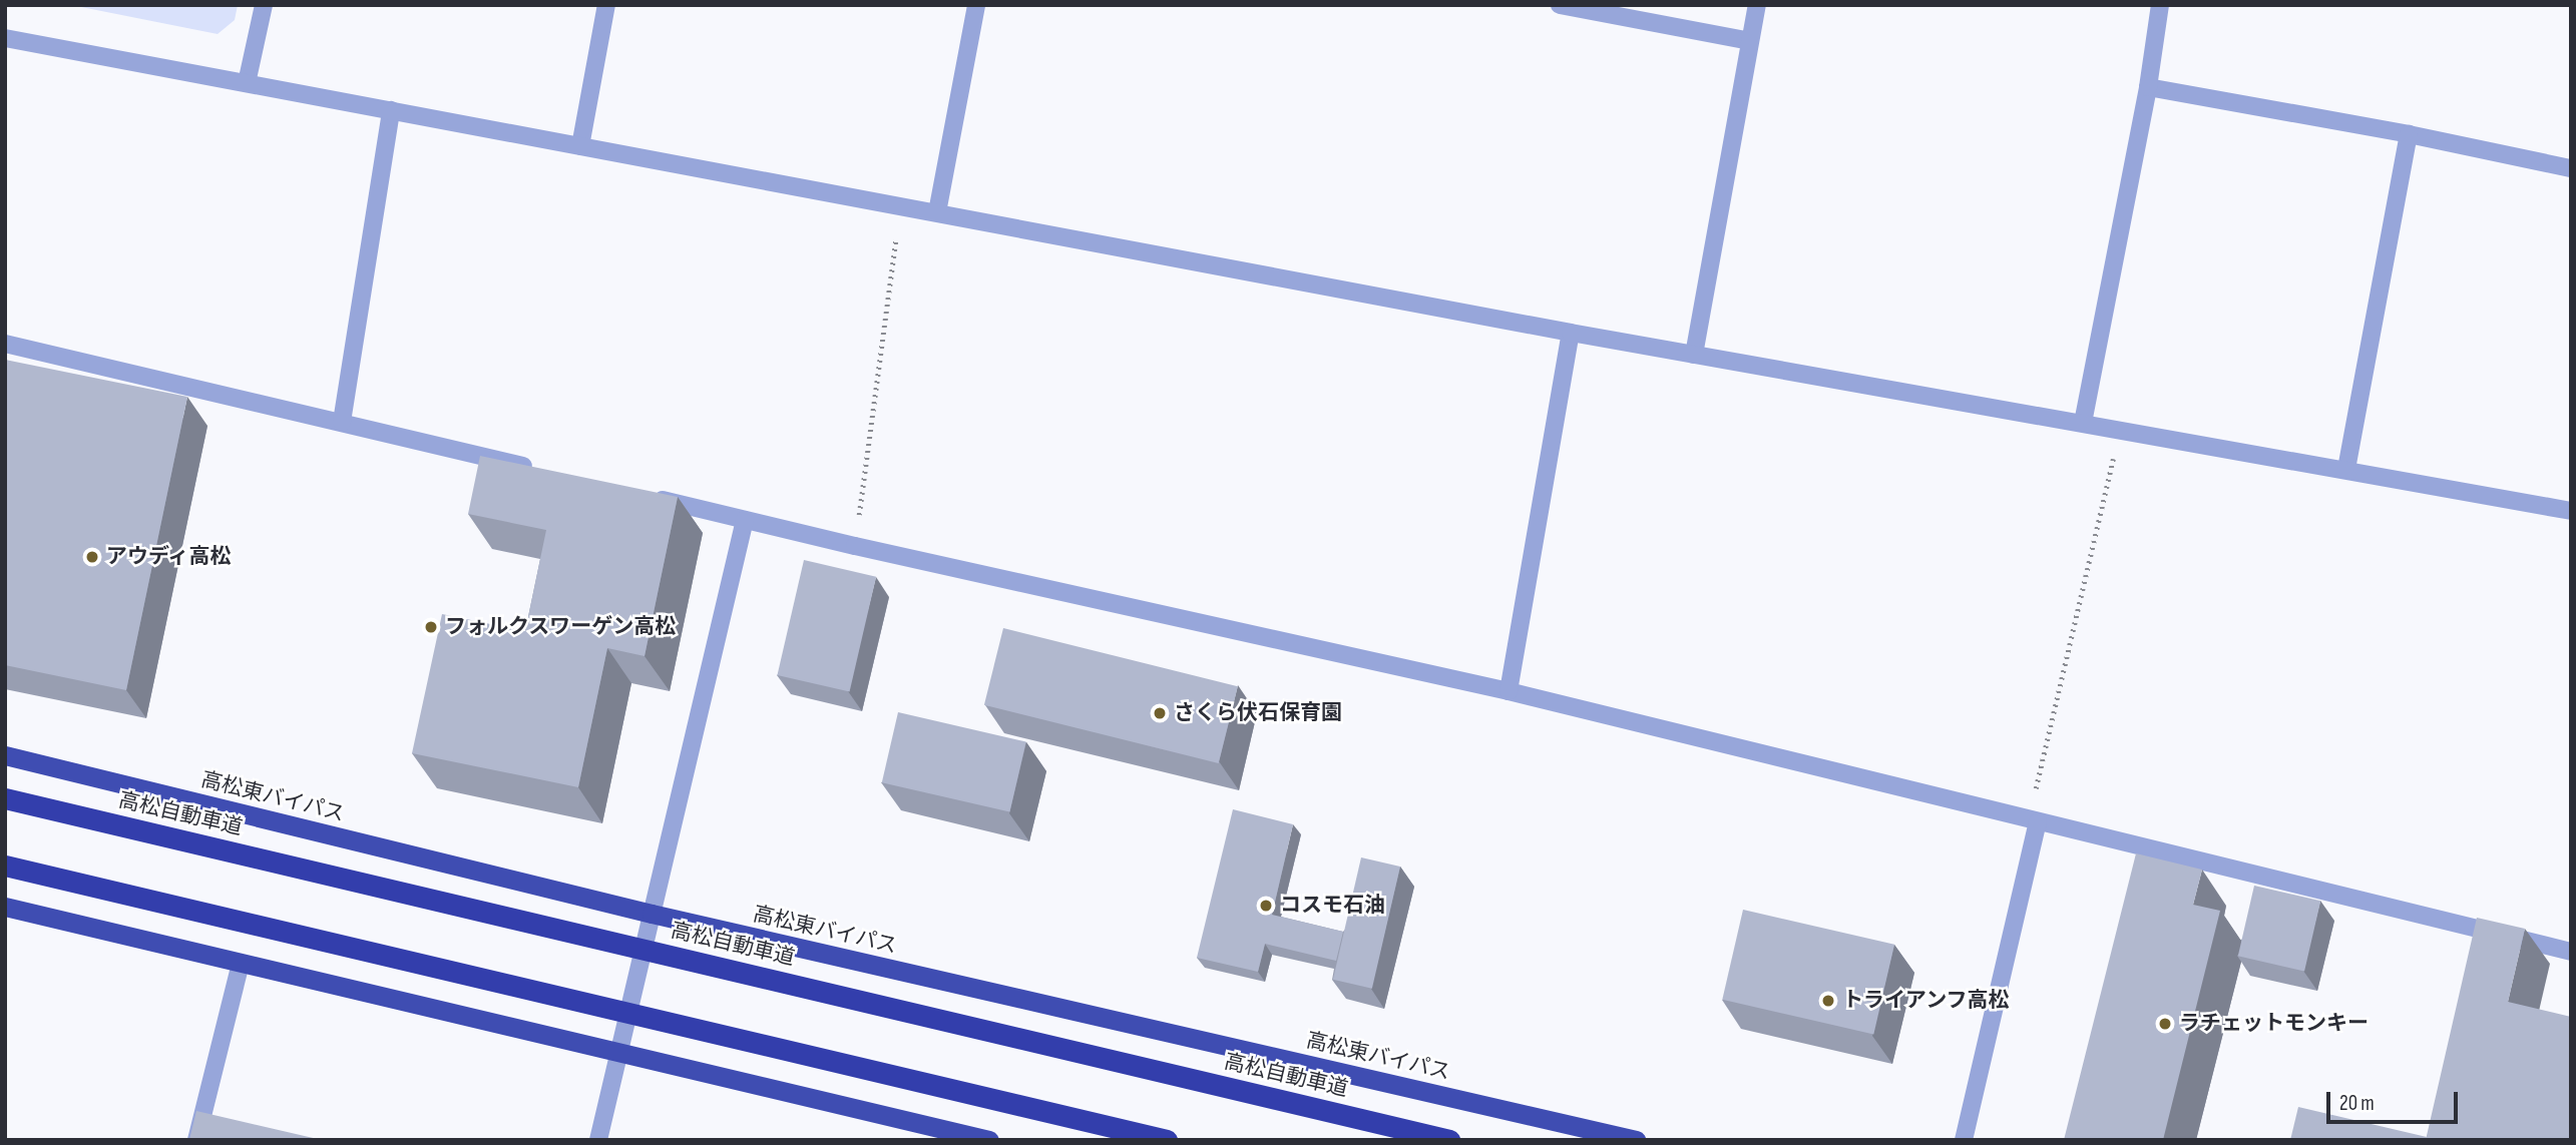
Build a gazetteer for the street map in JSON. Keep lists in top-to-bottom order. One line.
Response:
{"streets":{"highway":["高松東バイパス","高松自動車道"]},"places":["アウディ高松","フォルクスワーゲン高松","さくら伏石保育園","コスモ石油","トライアンフ高松","ラチェットモンキー"],"scale_bar":"20 m"}
